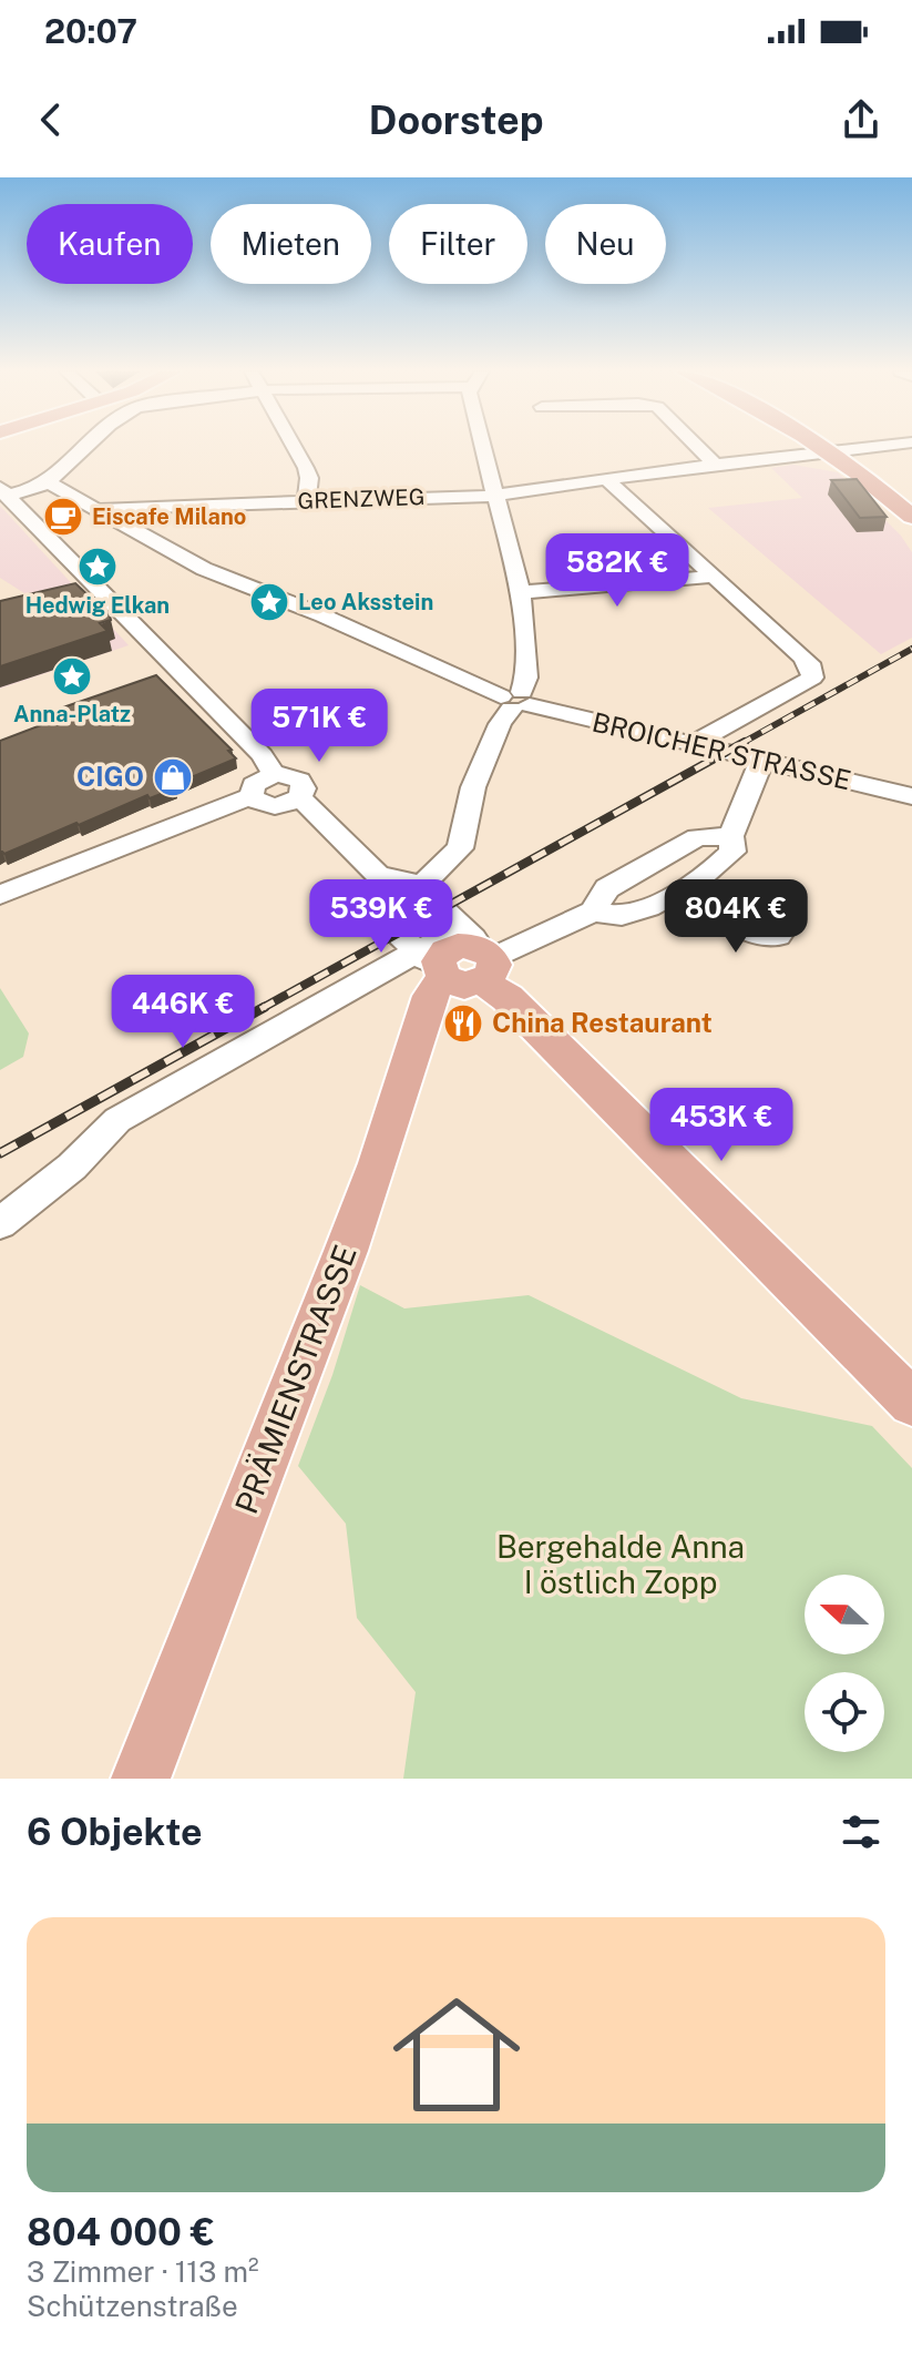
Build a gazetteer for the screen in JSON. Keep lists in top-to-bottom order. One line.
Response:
{"streets":{"main road":["PRÄMIENSTRASSE"],"street":["GRENZWEG","BROICHER STRASSE"]},"crossings":[["GRENZWEG","BROICHER STRASSE"]],"parks":["Bergehalde Anna I östlich Zopp"],"places":{"cafe":["Eiscafe Milano"],"place":["Hedwig Elkan","Leo Aksstein","Anna-Platz"],"shop":["CIGO"],"restaurant":["China Restaurant"]},"north":"left","page":{"status":"20:07","header":"Doorstep","chip":["Kaufen","Mieten","Filter","Neu"],"price":["582K €","571K €","539K €","804K €","446K €","453K €"],"heading":"6 Objekte","list":[{"name":"804 000 €","note":"3 Zimmer · 113 m² · Schützenstraße"}]}}
